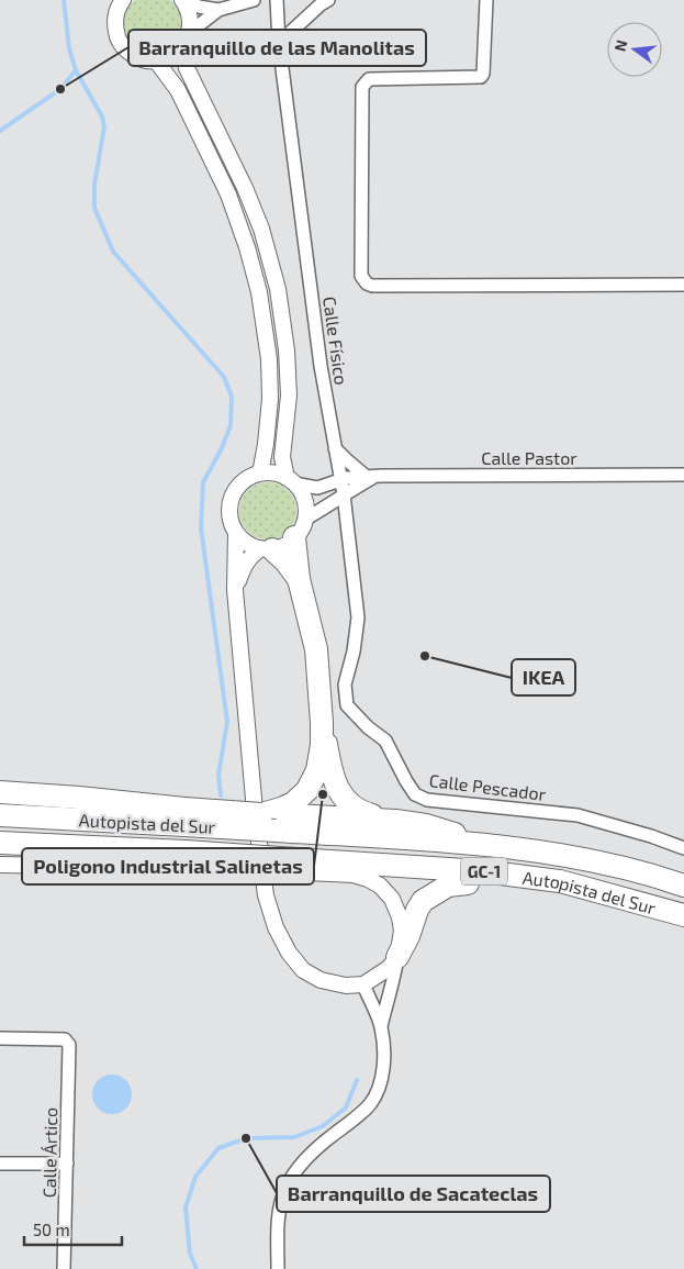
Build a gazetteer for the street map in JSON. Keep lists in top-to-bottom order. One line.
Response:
{"streets":{"highway":["Autopista del Sur","GC-1"],"street":["Calle Físico","Calle Pastor","Calle Pescador","Calle Ártico"]},"crossings":[["Calle Físico","Calle Pastor"],["Calle Físico","Calle Pescador"]],"places":["Barranquillo de las Manolitas","IKEA","Poligono Industrial Salinetas","Barranquillo de Sacateclas"],"scale_bar":"50 m","north":"left"}
